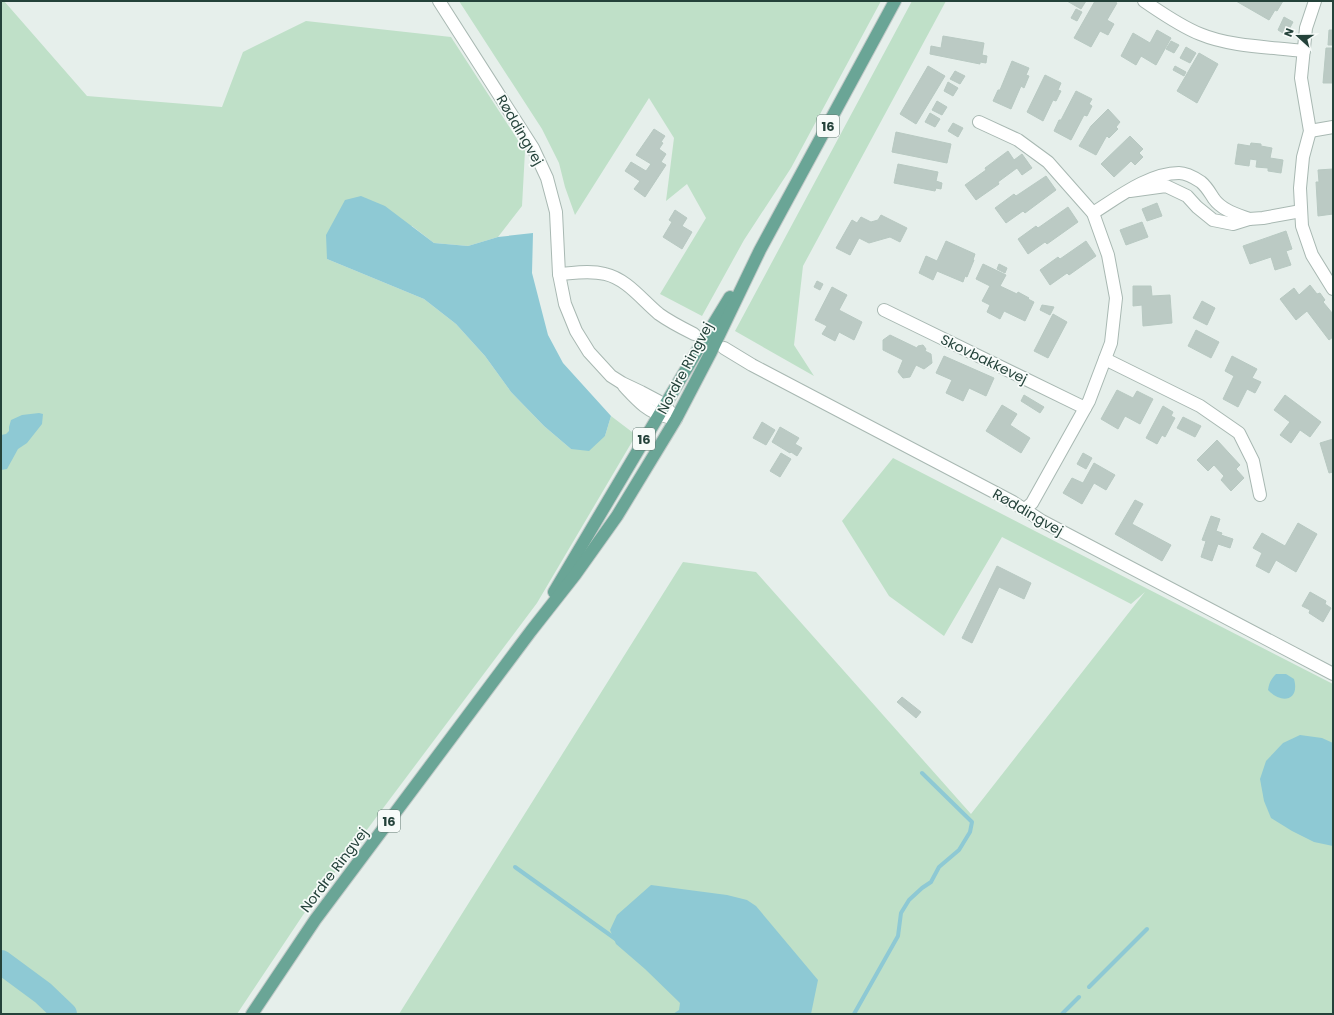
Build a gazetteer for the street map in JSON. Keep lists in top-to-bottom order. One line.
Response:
{"streets":{"main road":["16","Nordre Ringvej"],"street":["Røddingvej","Skovbakkevej"]},"crossings":[["Røddingvej","Nordre Ringvej"]],"north":"left"}
